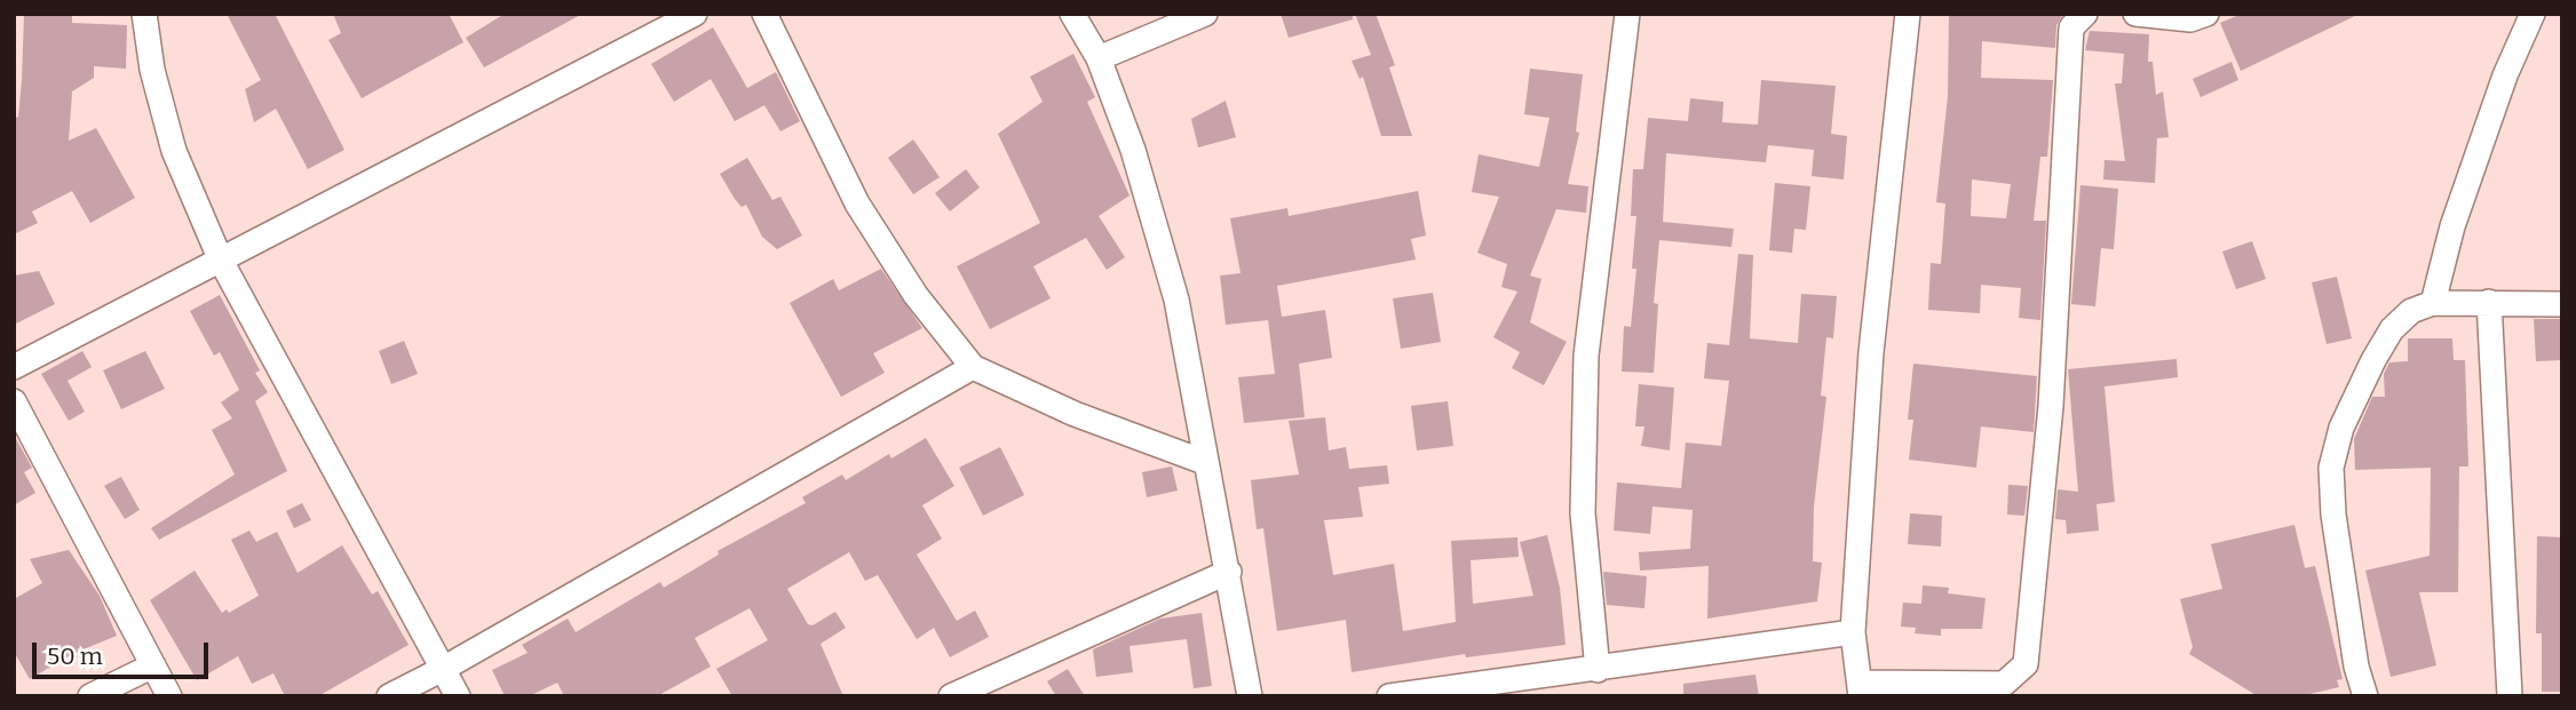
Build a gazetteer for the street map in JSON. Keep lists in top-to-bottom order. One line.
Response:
{"scale_bar":"50 m"}
